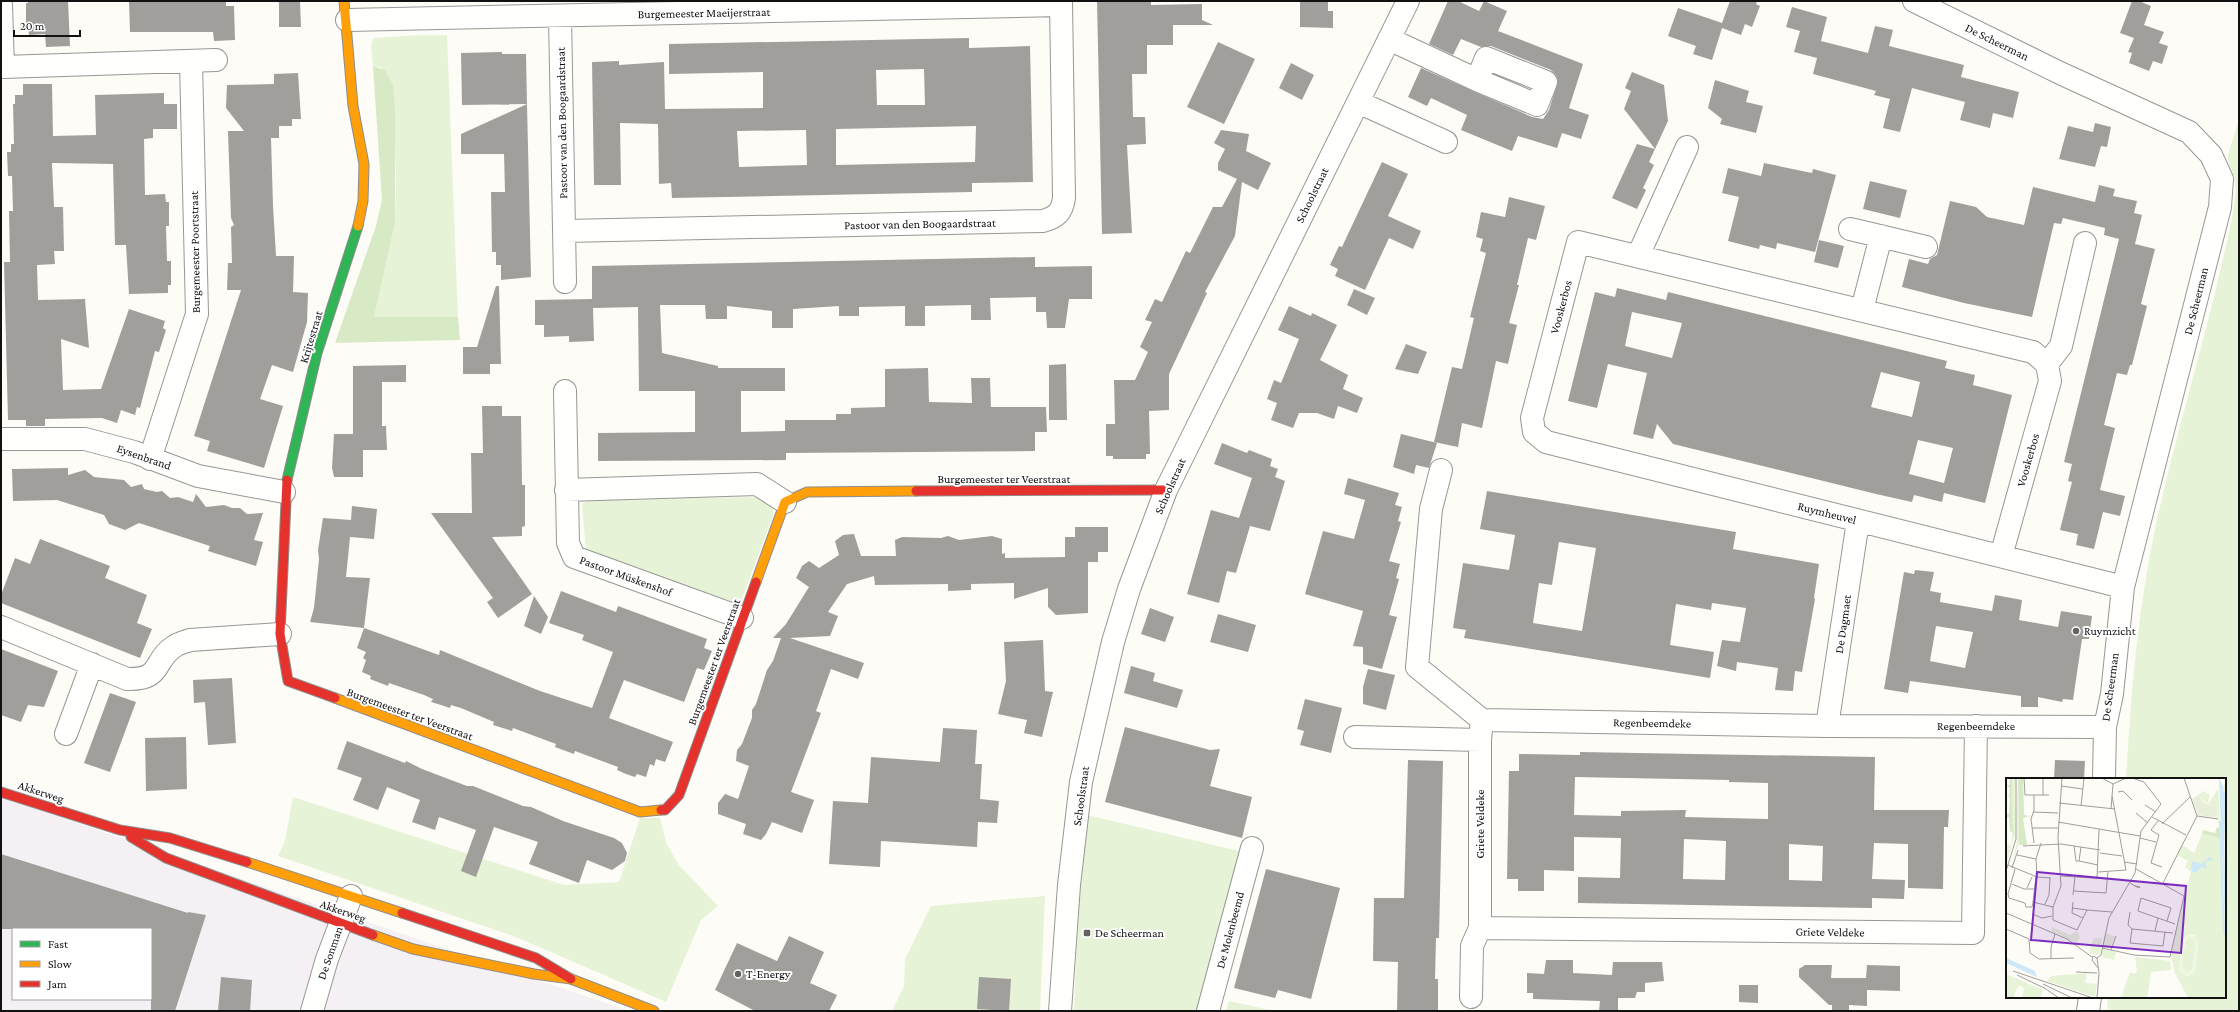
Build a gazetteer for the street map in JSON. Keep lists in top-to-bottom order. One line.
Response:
{"streets":{"street":["Burgemeester Maeijerstraat","De Scheerman","Pastoor van den Boogaardstraat","Schoolstraat","Burgemeester Poortstraat","Vooskerbos","Krijtestraat","Eysenbrand","Burgemeester ter Veerstraat","Ruymheuvel","Pastoor Müskenshof","De Dagmaet","Regenbeemdeke","Akkerweg","Griete Veldeke","De Molenbeemd","De Sonman"]},"crossings":[["Burgemeester Maeijerstraat","Pastoor van den Boogaardstraat"],["Burgemeester Maeijerstraat","Krijtestraat"],["De Scheerman","Ruymheuvel"],["De Scheerman","Regenbeemdeke"],["Schoolstraat","Burgemeester ter Veerstraat"],["Burgemeester Poortstraat","Eysenbrand"],["Vooskerbos","Ruymheuvel"],["Krijtestraat","Eysenbrand"],["Krijtestraat","Burgemeester ter Veerstraat"],["Burgemeester ter Veerstraat","Pastoor Müskenshof"],["Ruymheuvel","De Dagmaet"],["De Dagmaet","Regenbeemdeke"],["Regenbeemdeke","Griete Veldeke"],["Akkerweg","De Sonman"]],"places":{"other":["Ruymzicht","T-Energy"],"transit":["De Scheerman"]},"legend":["Fast","Slow","Jam"],"scale_bar":"20 m"}
